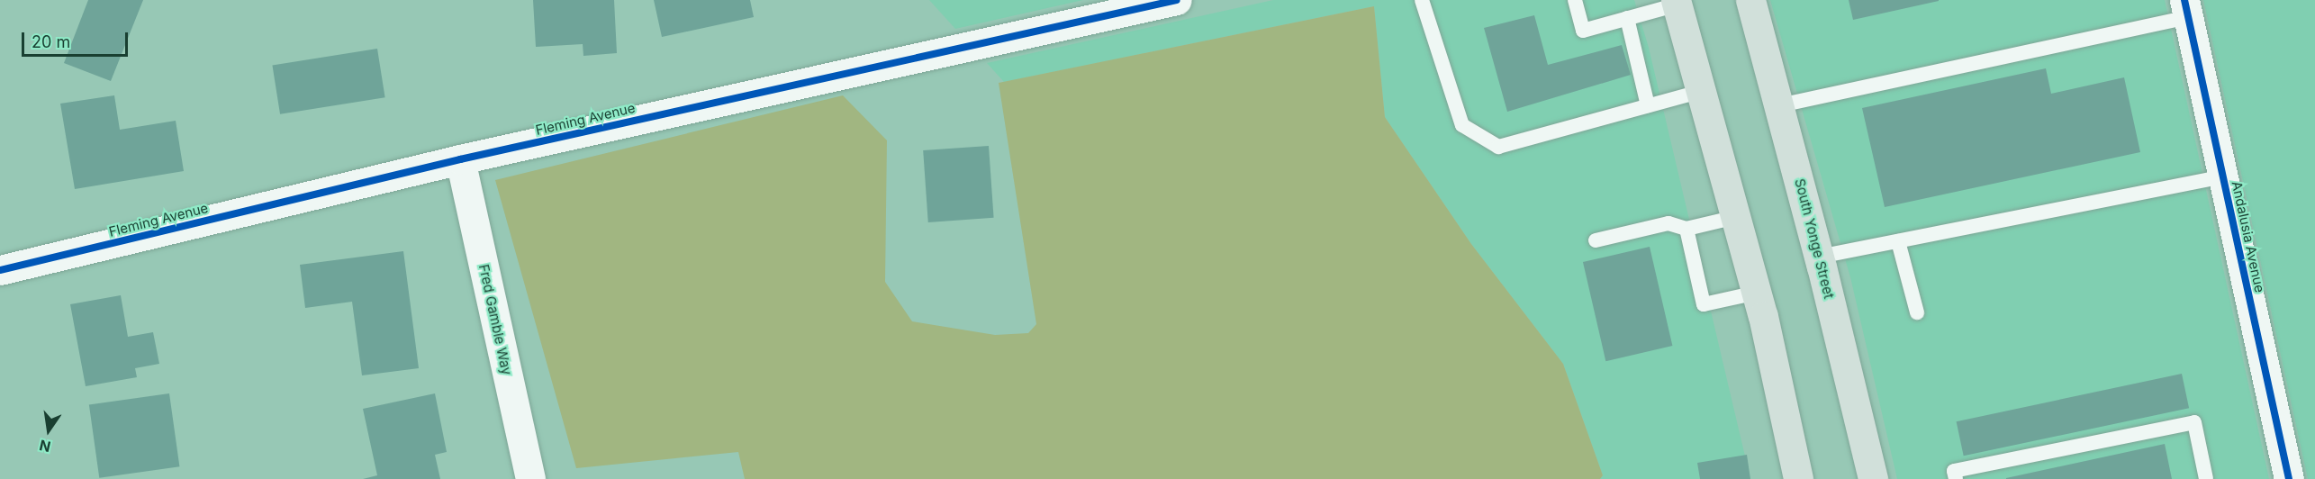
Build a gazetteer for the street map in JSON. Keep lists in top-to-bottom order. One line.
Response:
{"streets":{"main road":["South Yonge Street"],"street":["Fleming Avenue","Andalusia Avenue","Fred Gamble Way"]},"crossings":[["Fleming Avenue","Fred Gamble Way"]],"scale_bar":"20 m","north":"bottom"}
